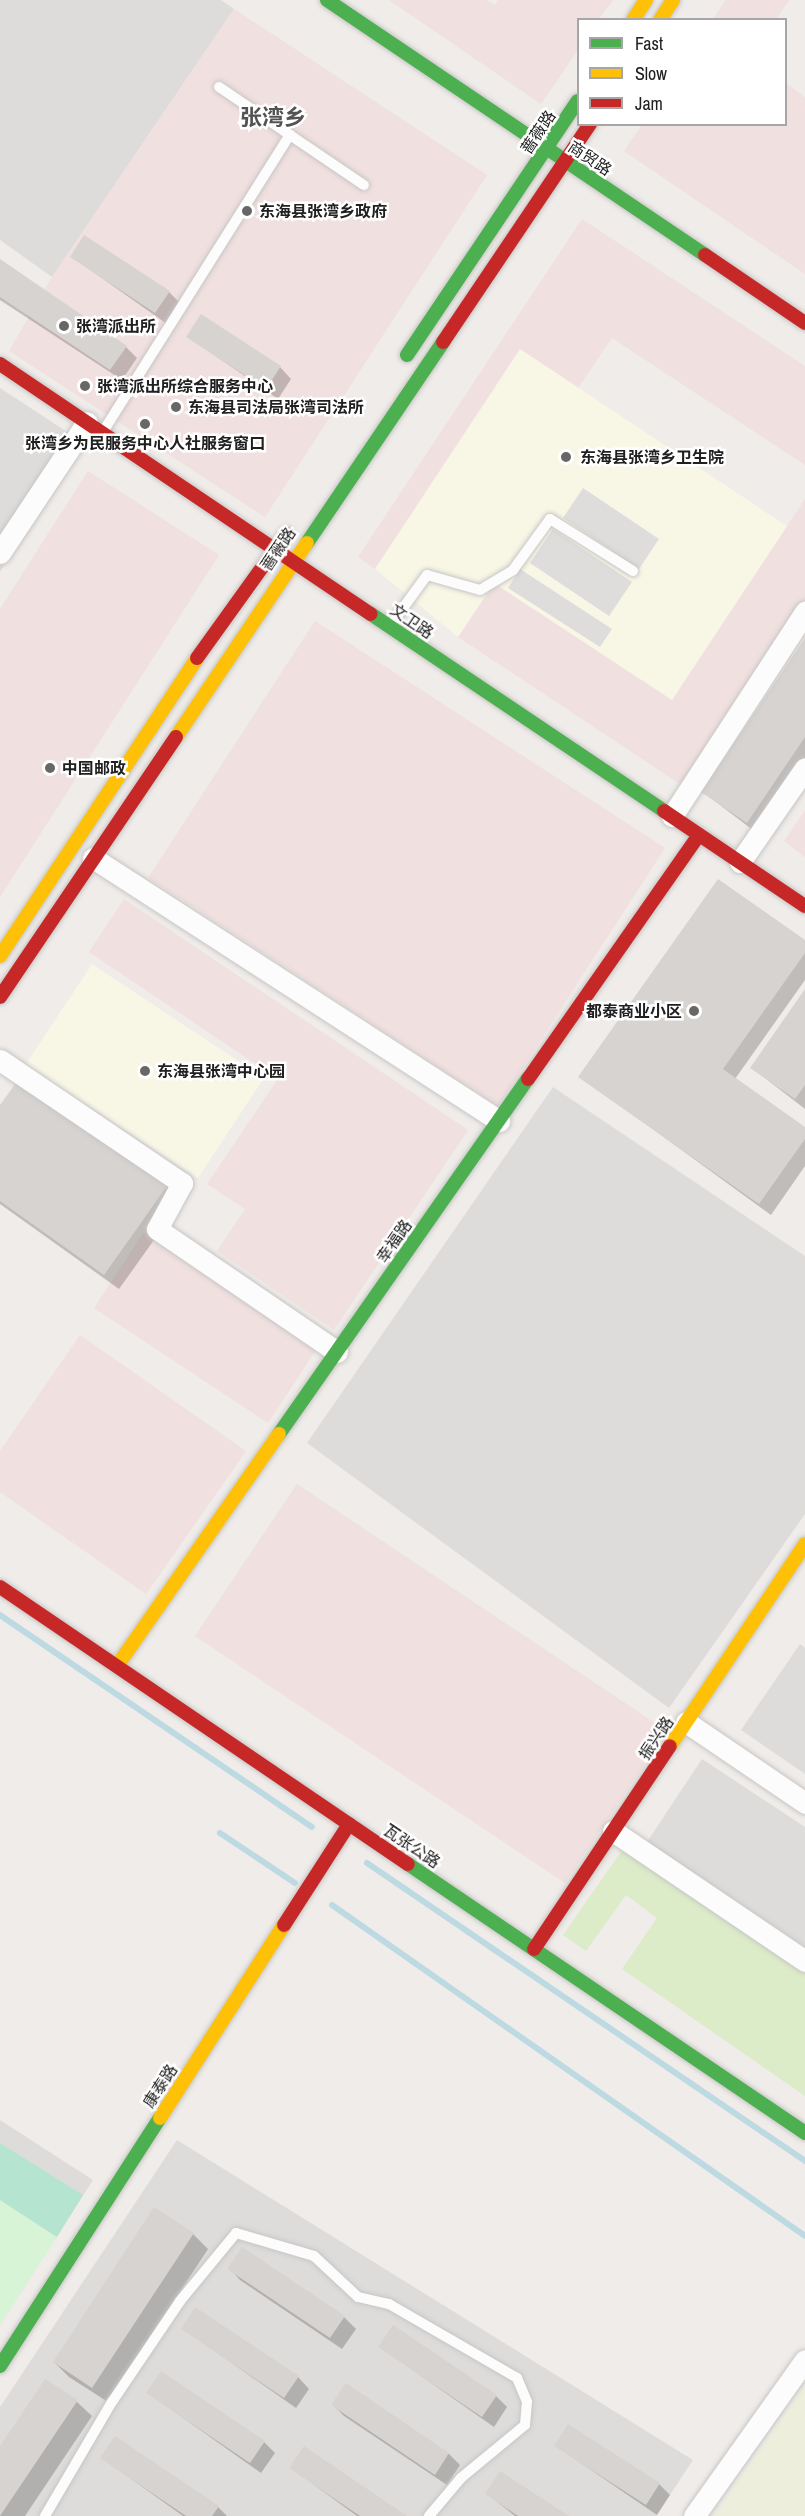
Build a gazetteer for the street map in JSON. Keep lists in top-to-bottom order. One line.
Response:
{"streets":{"street":["蔷薇路","商贸路","文卫路","幸福路","振兴路","瓦张公路","康泰路"]},"crossings":[["蔷薇路","商贸路"],["蔷薇路","文卫路"],["文卫路","幸福路"],["幸福路","瓦张公路"],["振兴路","瓦张公路"],["瓦张公路","康泰路"]],"districts":["张湾乡"],"places":["东海县张湾乡政府","张湾派出所","张湾派出所综合服务中心","东海县司法局张湾司法所","张湾乡为民服务中心人社服务窗口","东海县张湾乡卫生院","中国邮政","都泰商业小区","东海县张湾中心园"],"legend":["Fast","Slow","Jam"]}
